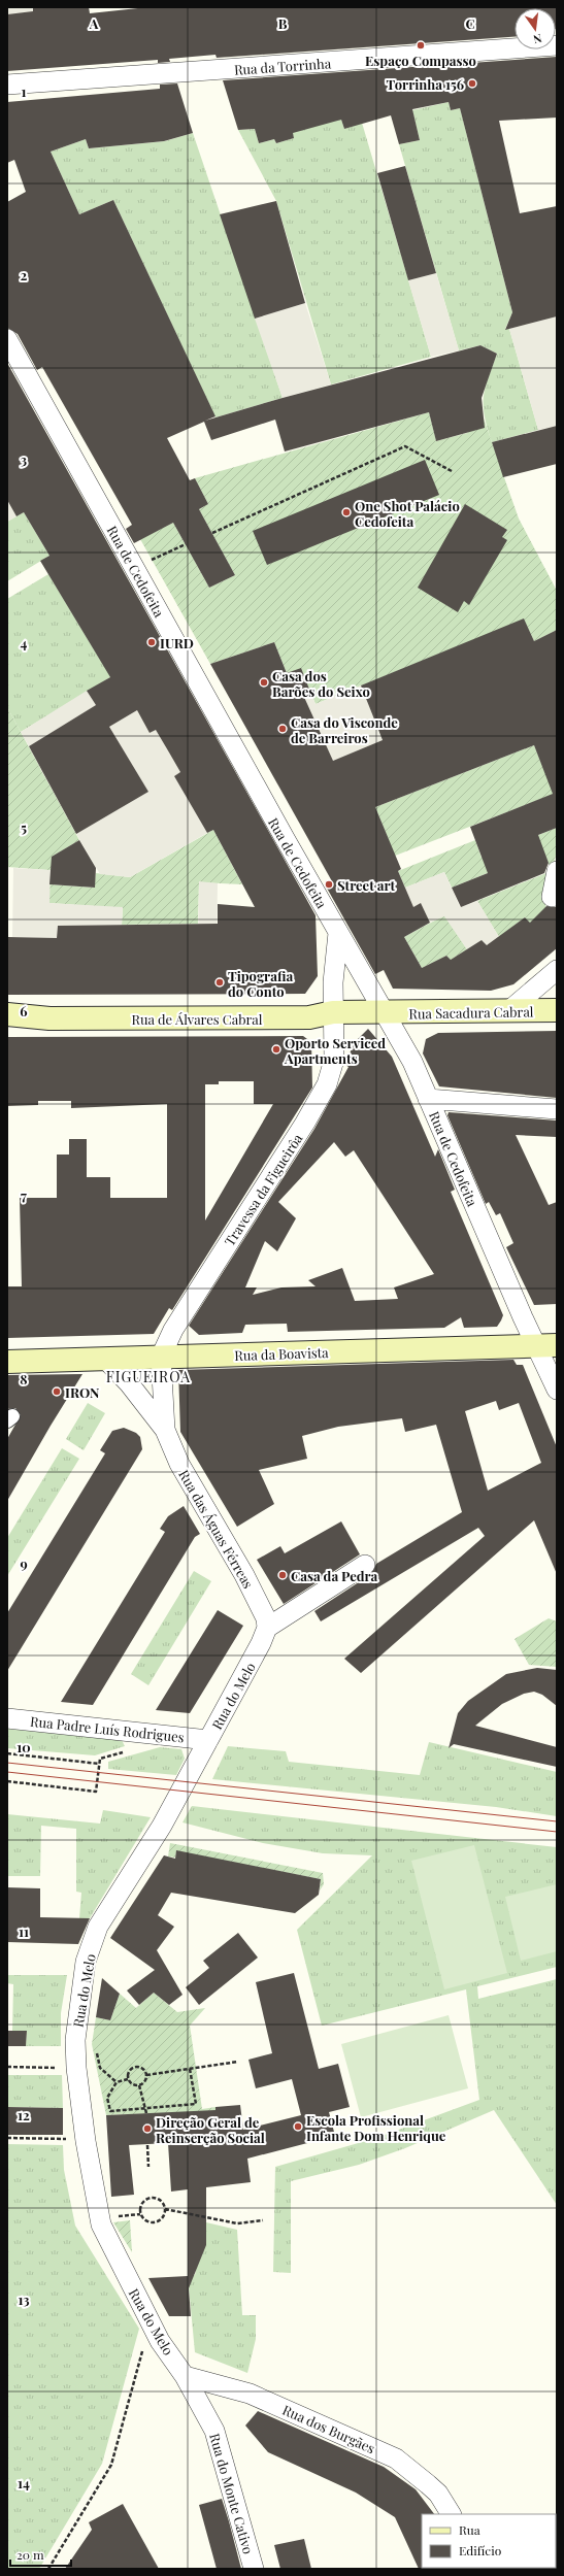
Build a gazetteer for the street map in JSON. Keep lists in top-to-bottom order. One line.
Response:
{"streets":{"main road":["Rua Sacadura Cabral","Rua de Álvares Cabral","Rua da Boavista"],"street":["Rua da Torrinha","Rua de Cedofeita","Travessa da Figueirôa","Rua das Águas Férreas","Rua do Melo","Rua Padre Luís Rodrigues","Rua dos Burgães","Rua do Monte Cativo"]},"crossings":[["Rua de Cedofeita","Rua Sacadura Cabral"],["Rua de Cedofeita","Rua de Álvares Cabral"],["Rua de Cedofeita","Rua da Boavista"],["Rua Sacadura Cabral","Rua de Álvares Cabral"],["Rua de Álvares Cabral","Travessa da Figueirôa"],["Travessa da Figueirôa","Rua da Boavista"],["Travessa da Figueirôa","Rua das Águas Férreas"],["Rua da Boavista","Rua das Águas Férreas"],["Rua das Águas Férreas","Rua do Melo"],["Rua do Melo","Rua Padre Luís Rodrigues"],["Rua do Melo","Rua dos Burgães"],["Rua do Melo","Rua do Monte Cativo"],["Rua dos Burgães","Rua do Monte Cativo"]],"districts":["FIGUEIROA"],"places":["Espaço Compasso","Torrinha 156","One Shot Palácio Cedofeita","IURD","Casa dos Barões do Seixo","Casa do Visconde de Barreiros","Street art","Tipografia do Conto","Oporto Serviced Apartments","IRON","Casa da Pedra","Escola Profissional Infante Dom Henrique","Direção Geral de Reinserção Social"],"legend":["Rua","Edifício"],"scale_bar":"20 m","north":"bottom","grid":{"columns":["A","B","C"],"rows":["1","2","3","4","5","6","7","8","9","10","11","12","13","14"]}}
